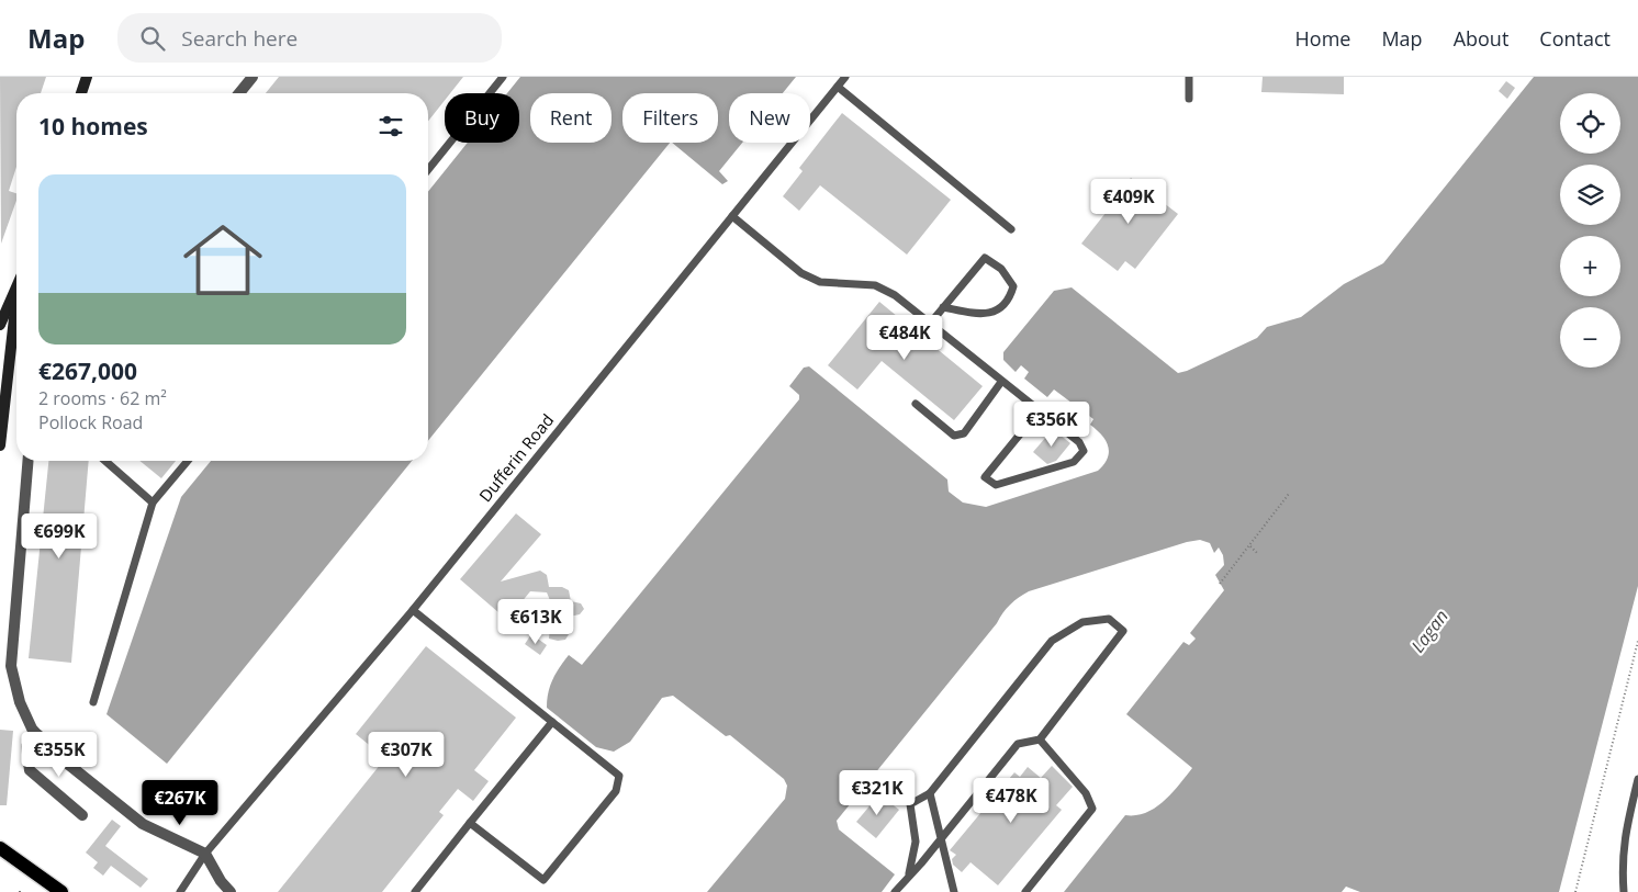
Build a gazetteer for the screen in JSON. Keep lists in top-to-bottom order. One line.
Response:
{"streets":{"lane":["Dufferin Road"]},"water":["Lagan"],"page":{"header":"Map","search":"Search here","nav":["Home","Map","About","Contact"],"map_buttons":["+","−"],"chip":["Buy","Rent","Filters","New"],"heading":"10 homes","list":[{"name":"€267,000","note":"2 rooms · 62 m² · Pollock Road"}],"price":["€409K","€484K","€356K","€699K","€613K","€355K","€307K","€321K","€478K","€267K"]}}
